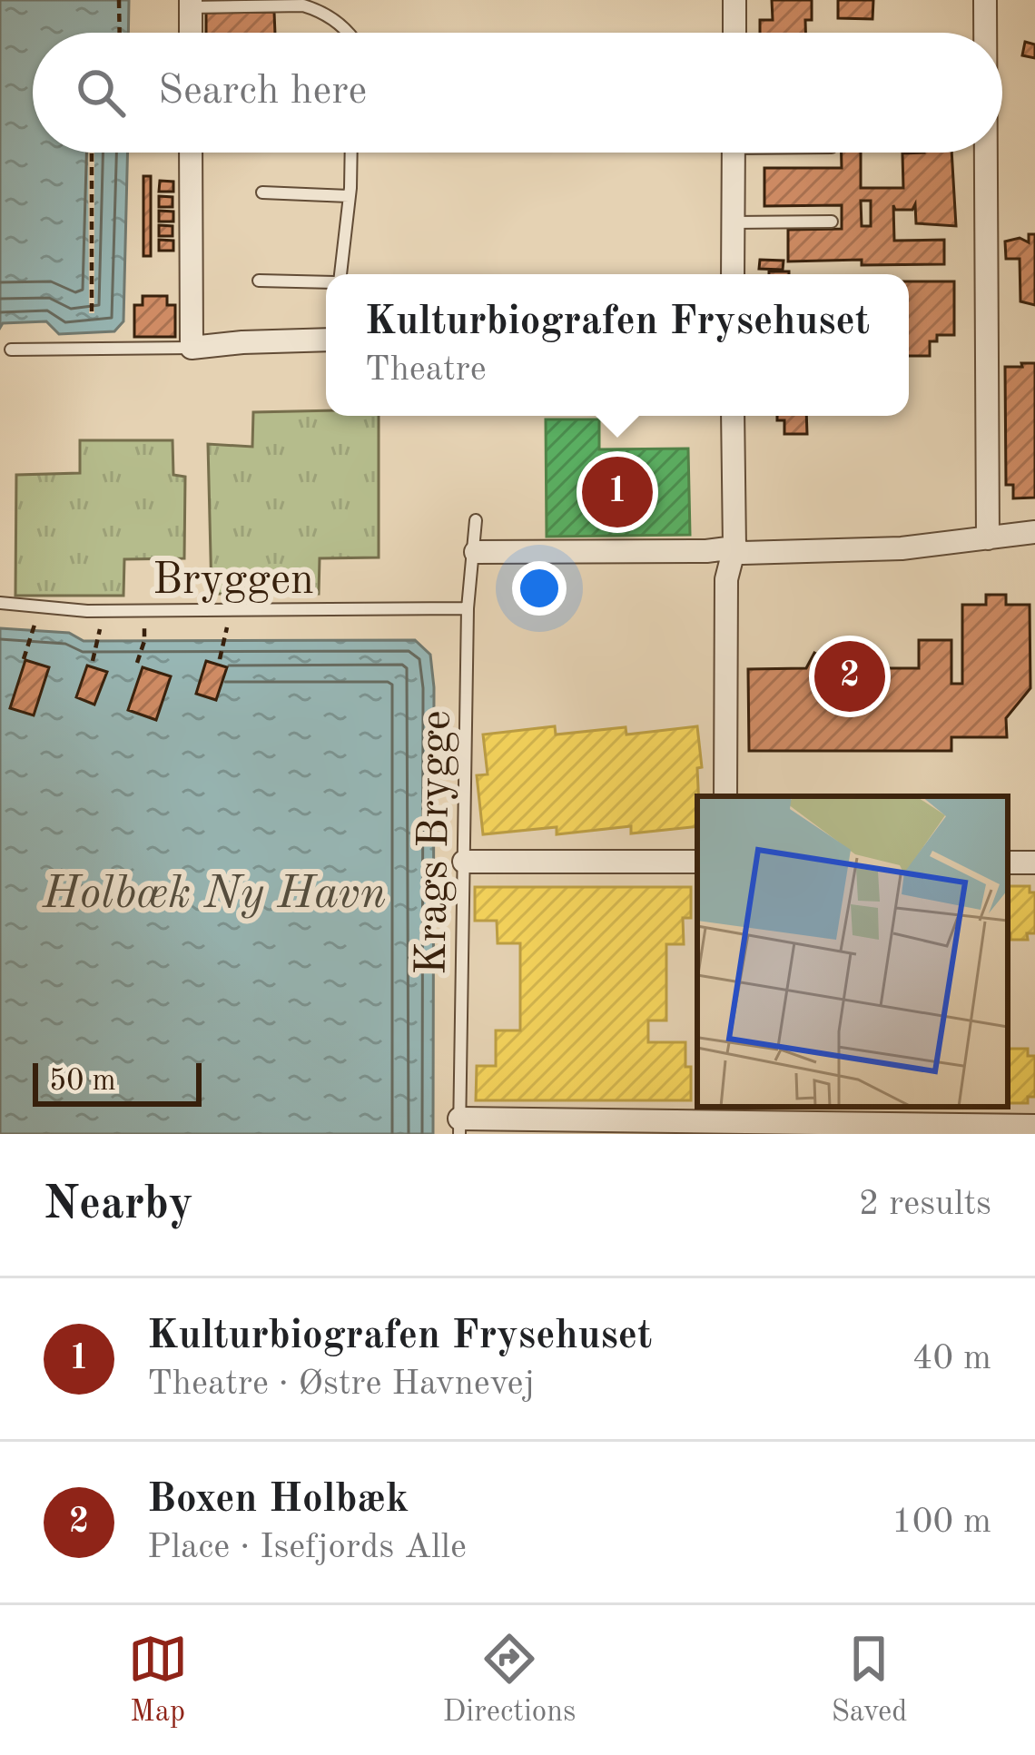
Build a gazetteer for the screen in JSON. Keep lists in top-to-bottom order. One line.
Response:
{"streets":{"lane":["Bryggen","Krags Brygge"]},"crossings":[["Bryggen","Krags Brygge"]],"water":["Holbæk Ny Havn"],"scale_bar":"50 m","page":{"search":"Search here","popup":["Kulturbiografen Frysehuset","Theatre"],"pins":["1","2"],"scale":"50 m","heading":["Nearby","2 results"],"list":[{"mark":"1","name":"Kulturbiografen Frysehuset","note":"Theatre · Østre Havnevej","value":"40 m"},{"mark":"2","name":"Boxen Holbæk","note":"Place · Isefjords Alle","value":"100 m"}],"nav":["Map","Directions","Saved"]}}
